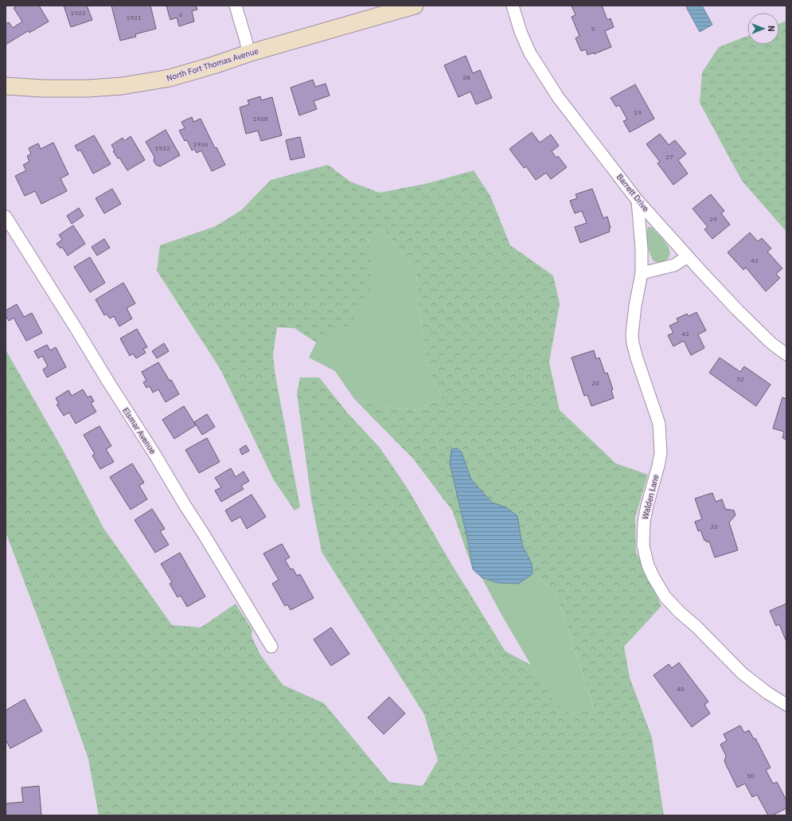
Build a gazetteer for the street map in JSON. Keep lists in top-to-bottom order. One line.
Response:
{"streets":{"street":["North Fort Thomas Avenue","Barrett Drive","Elsmar Avenue","Walden Lane"]},"crossings":[["Barrett Drive","Walden Lane"]],"house_numbers":["1923","6","1931","5","28","19","1938","1936","1932","27","29","43","42","52","20","33","40","50"],"north":"right"}
